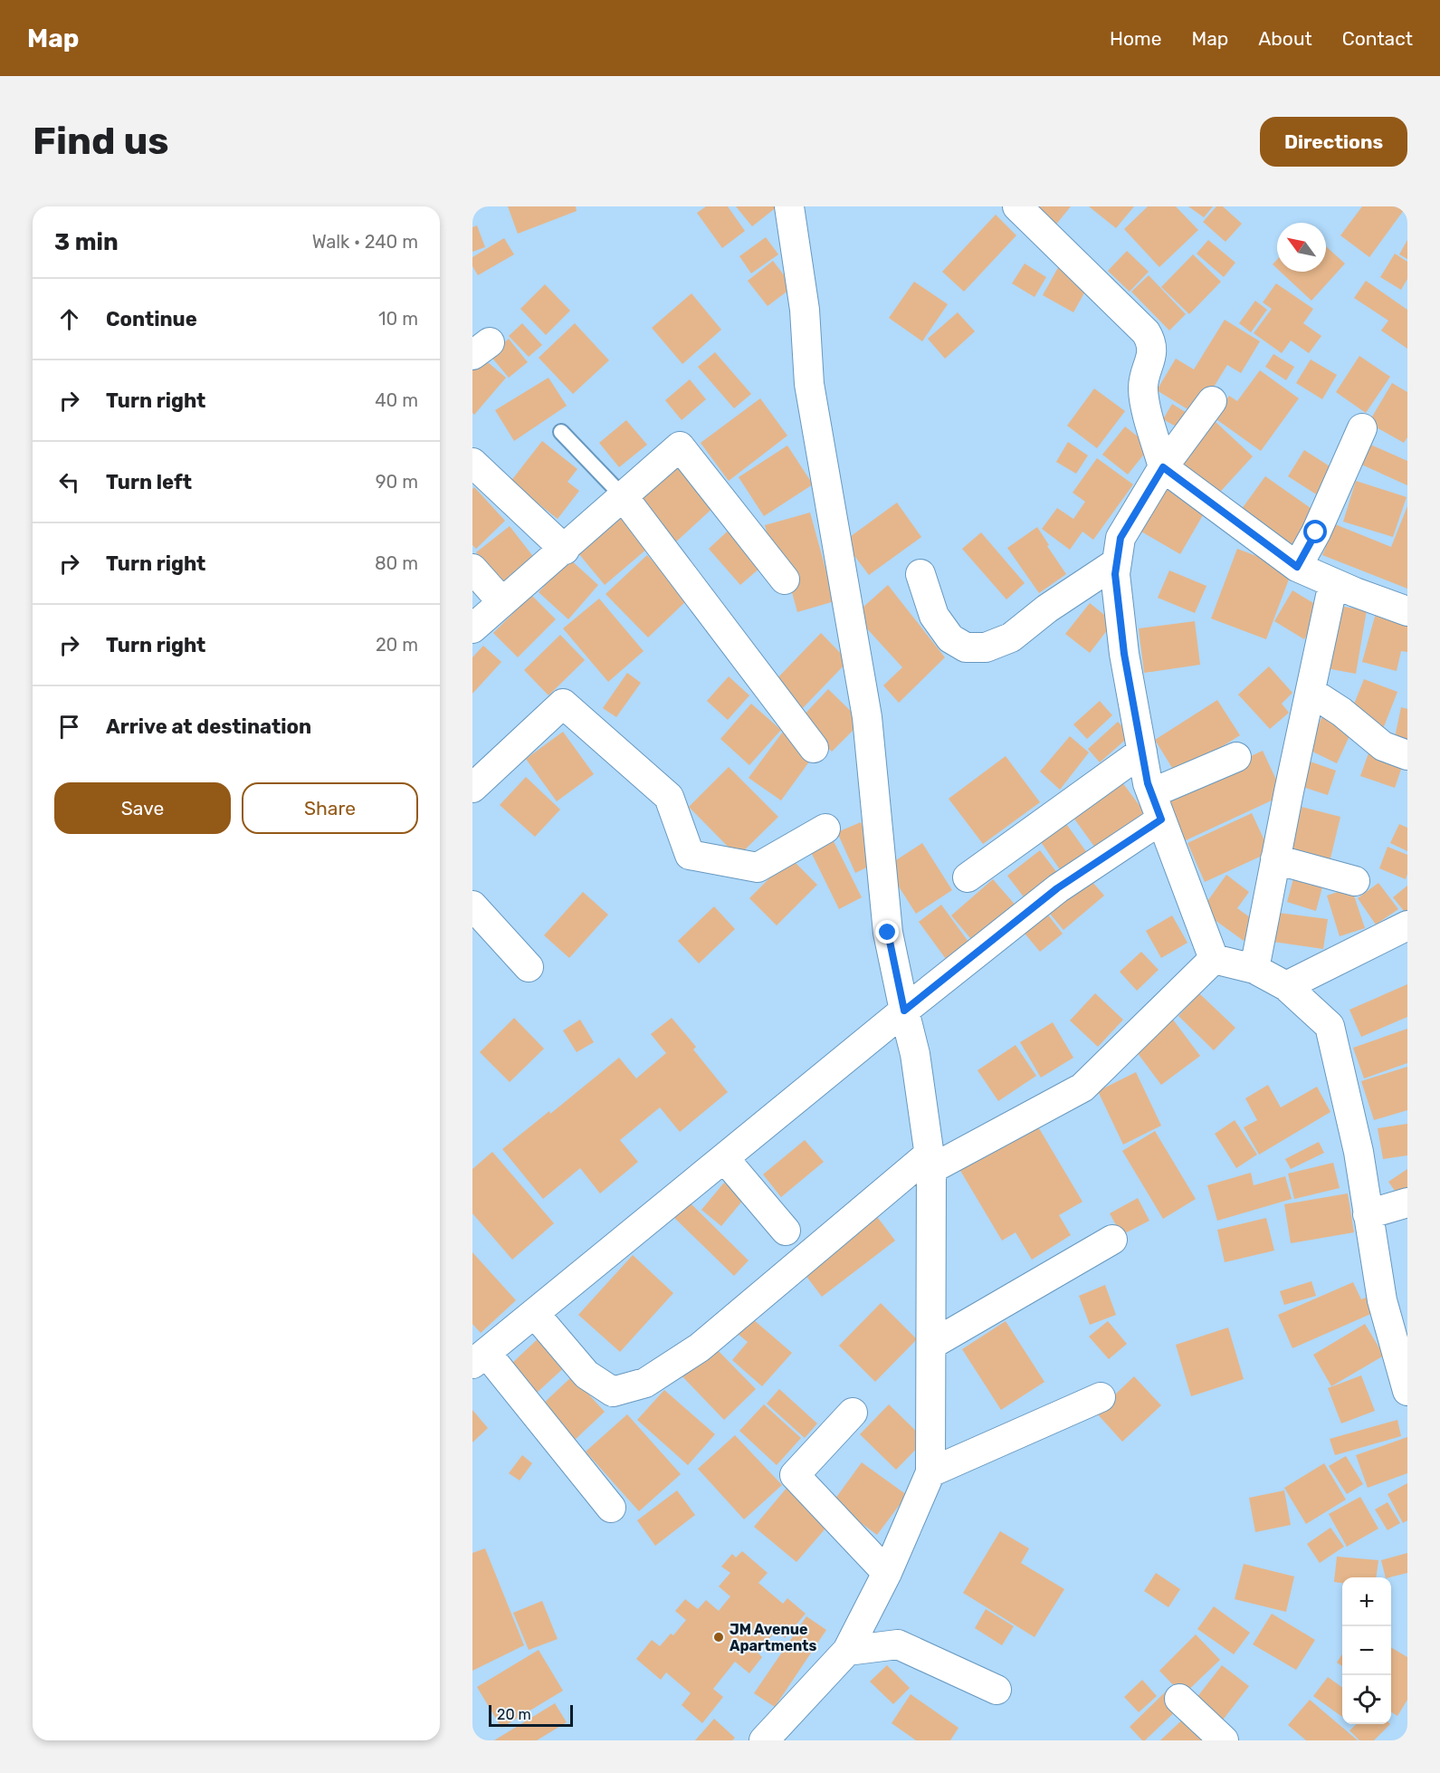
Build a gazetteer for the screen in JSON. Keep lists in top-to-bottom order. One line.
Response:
{"places":["JM Avenue Apartments"],"scale_bar":"20 m","north":"top left","page":{"header":"Map","nav":["Home","Map","About","Contact"],"buttons":["Directions",["Save","Share"]],"title":"Find us","heading":["3 min","Walk · 240 m"],"list":[["Continue","10 m"],["Turn right","40 m"],["Turn left","90 m"],["Turn right","80 m"],["Turn right","20 m"],"Arrive at destination"],"map_buttons":["+","−"],"scale":"20 m"}}
